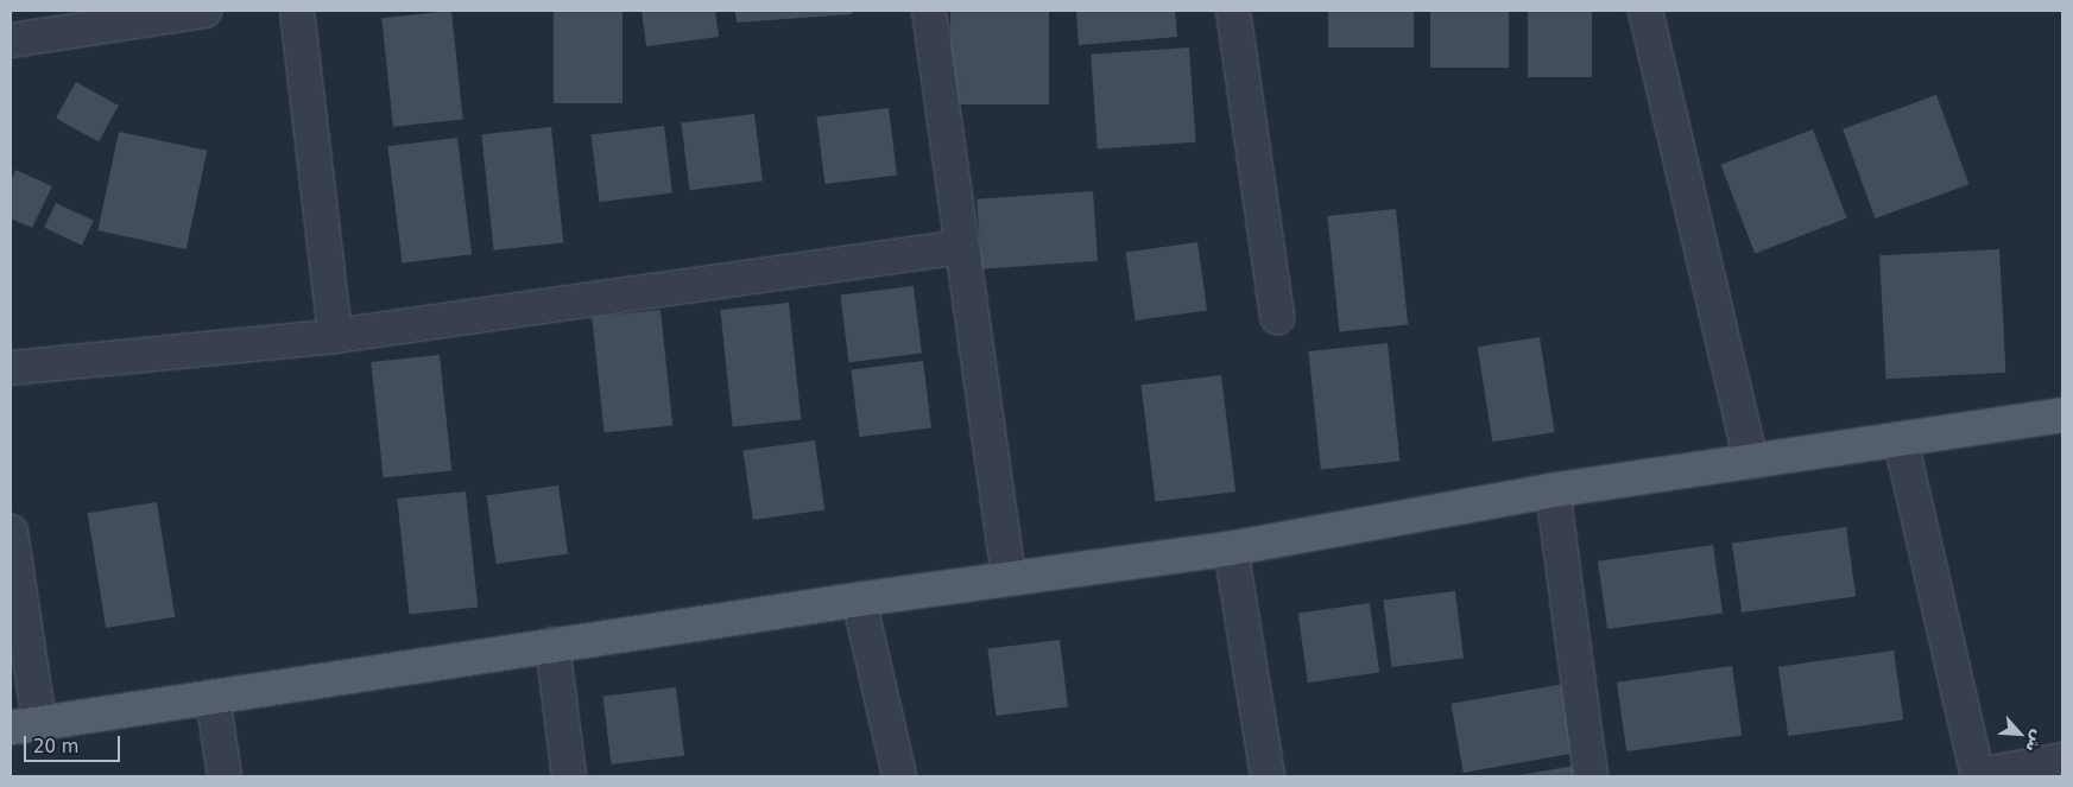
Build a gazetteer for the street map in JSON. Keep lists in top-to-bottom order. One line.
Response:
{"scale_bar":"20 m","north":"bottom right"}
